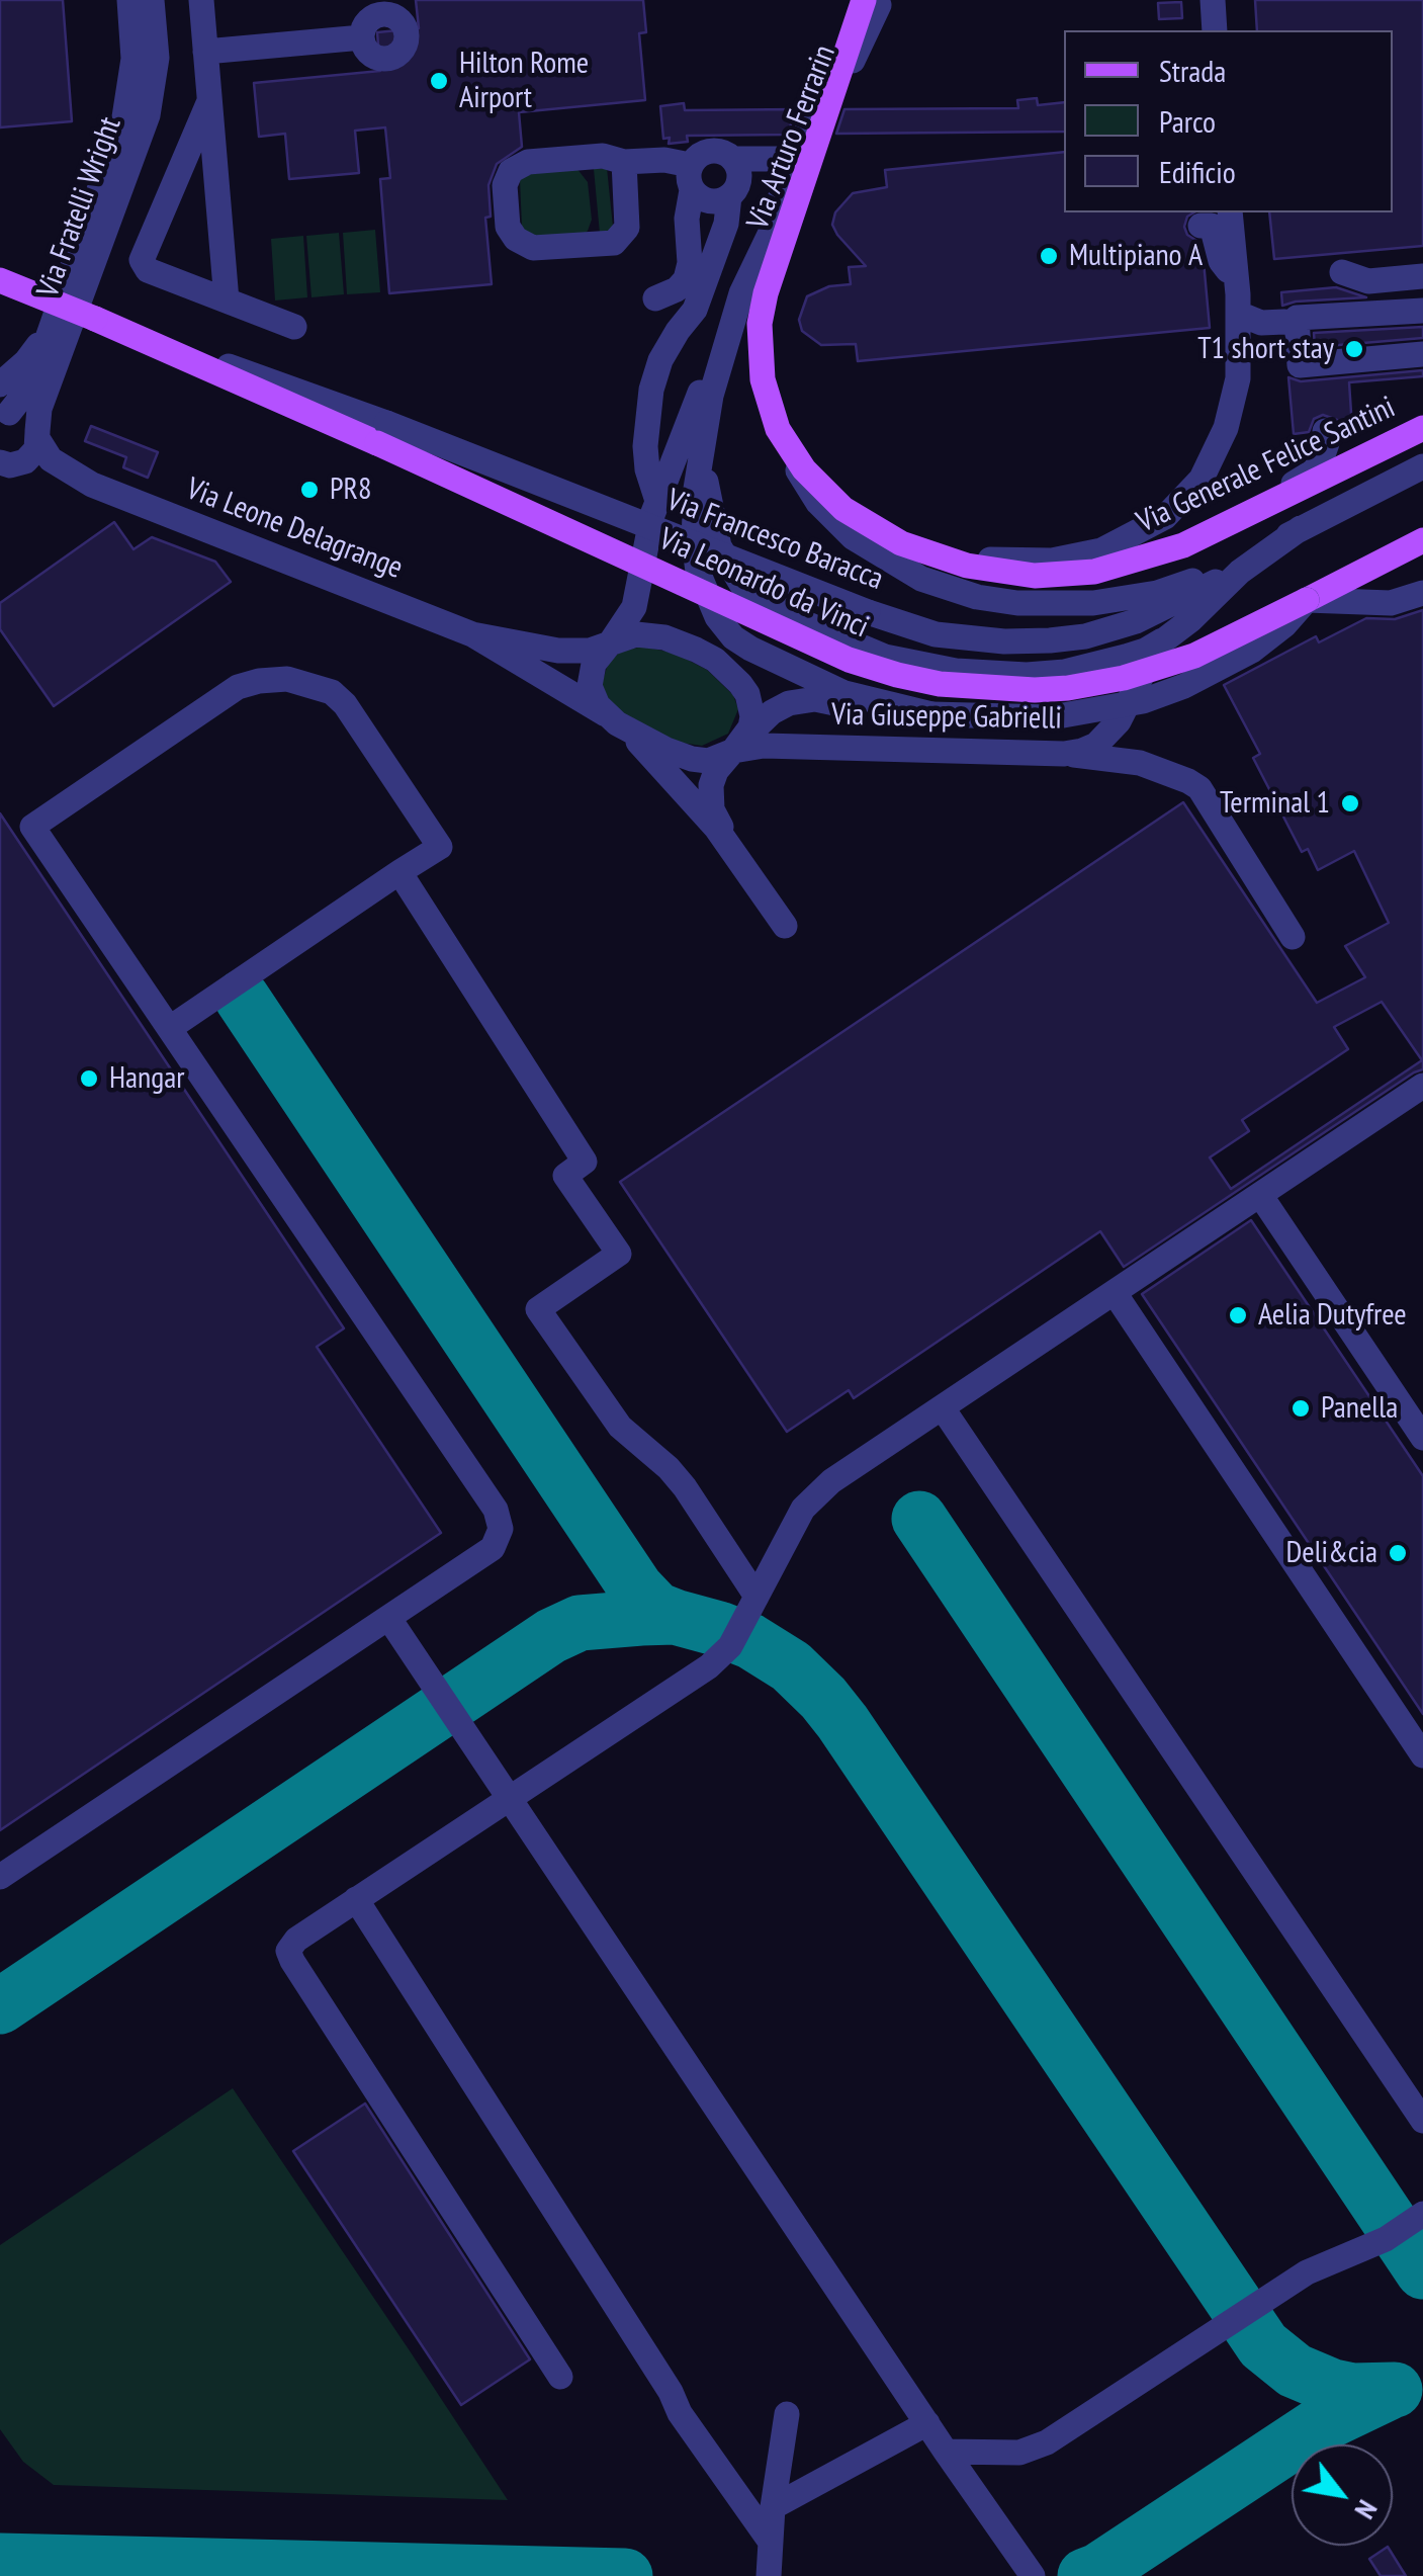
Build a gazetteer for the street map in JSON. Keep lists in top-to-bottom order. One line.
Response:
{"streets":{"main road":["Via Arturo Ferrarin","Via Generale Felice Santini","Via Leonardo da Vinci"],"street":["Via Fratelli Wright","Via Leone Delagrange","Via Francesco Baracca","Via Giuseppe Gabrielli"]},"crossings":[["Via Arturo Ferrarin","Via Generale Felice Santini"],["Via Fratelli Wright","Via Leone Delagrange"],["Via Leone Delagrange","Via Giuseppe Gabrielli"],["Via Francesco Baracca","Via Leonardo da Vinci"],["Via Francesco Baracca","Via Giuseppe Gabrielli"]],"places":["Hilton Rome Airport","Multipiano A","T1 short stay","PR8","Terminal 1","Hangar","Aelia Dutyfree","Panella","Deli&cia"],"legend":["Strada","Parco","Edificio"],"north":"bottom right"}
